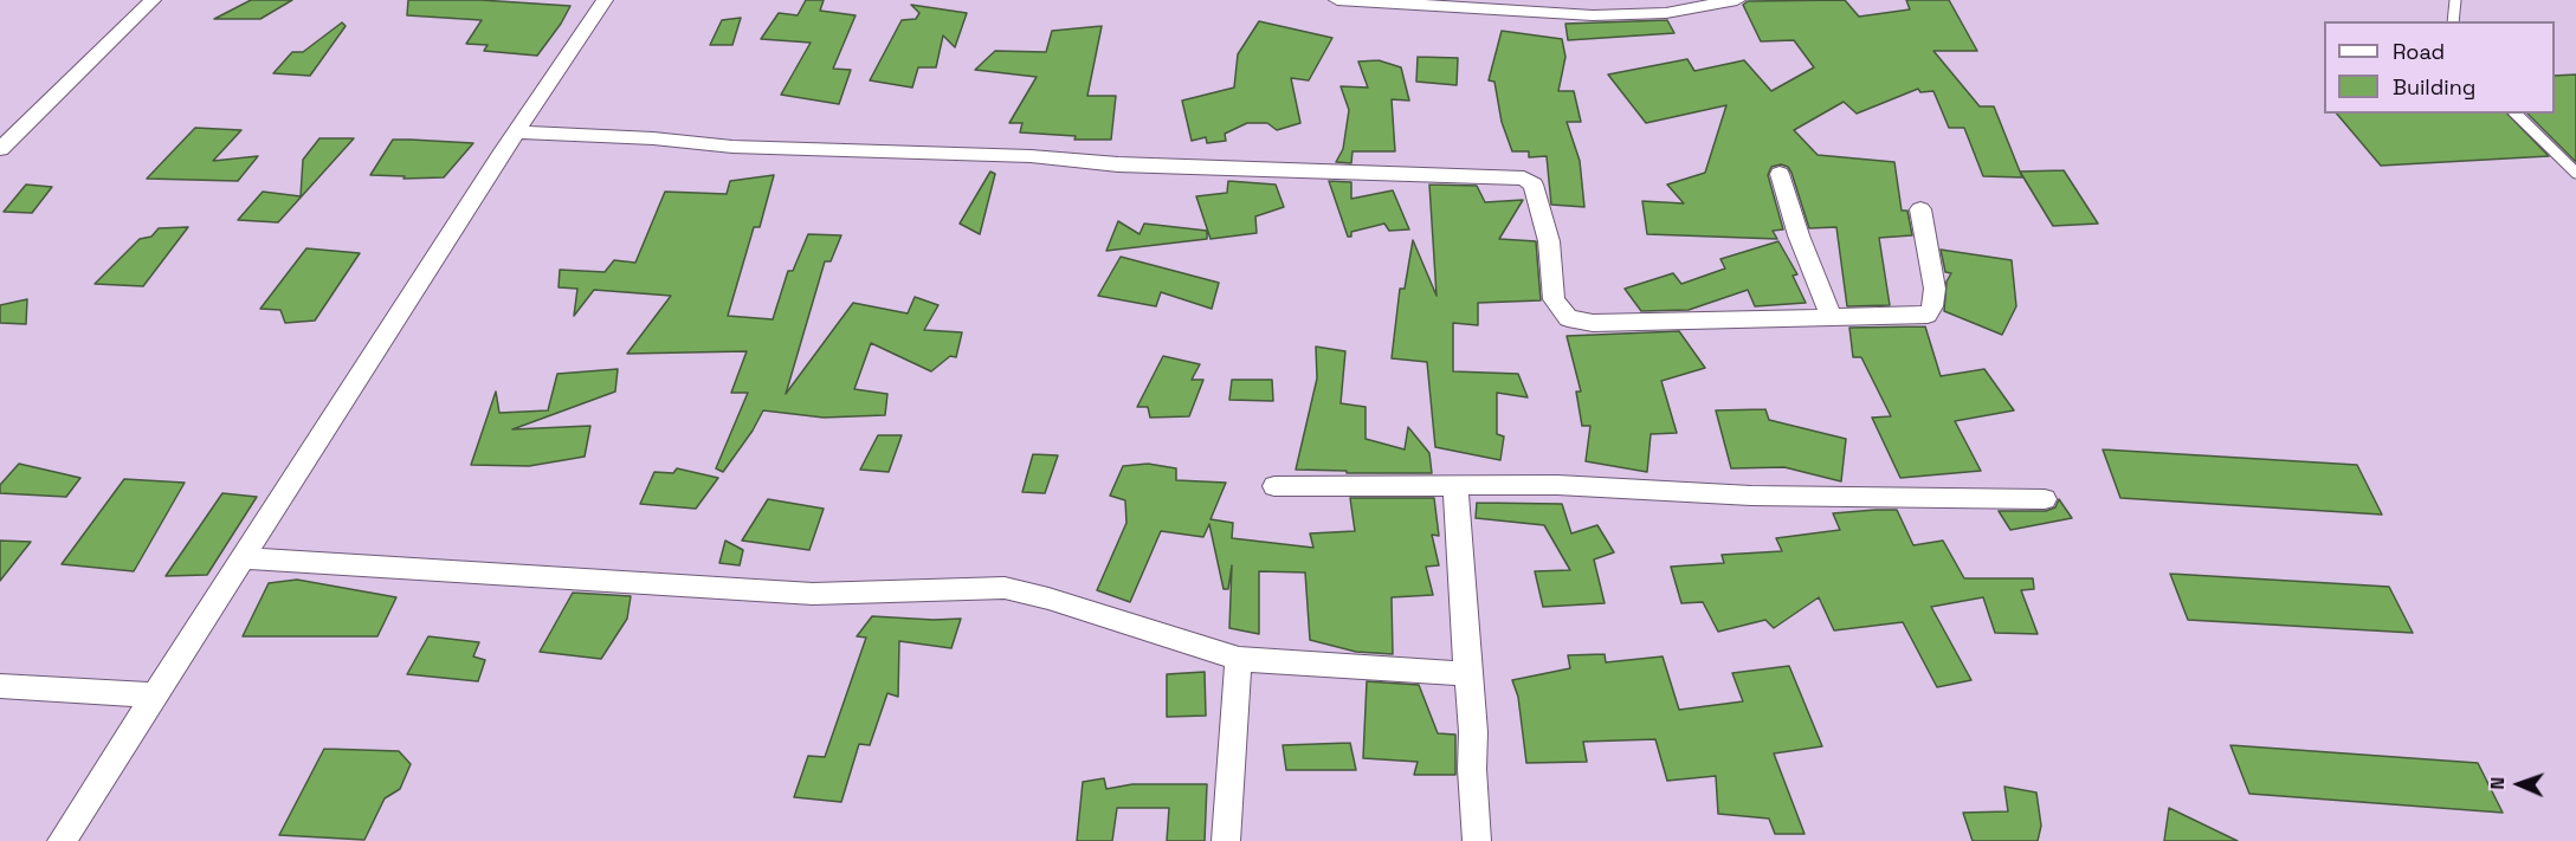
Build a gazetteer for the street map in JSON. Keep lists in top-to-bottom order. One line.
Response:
{"legend":["Road","Building"],"north":"left"}
